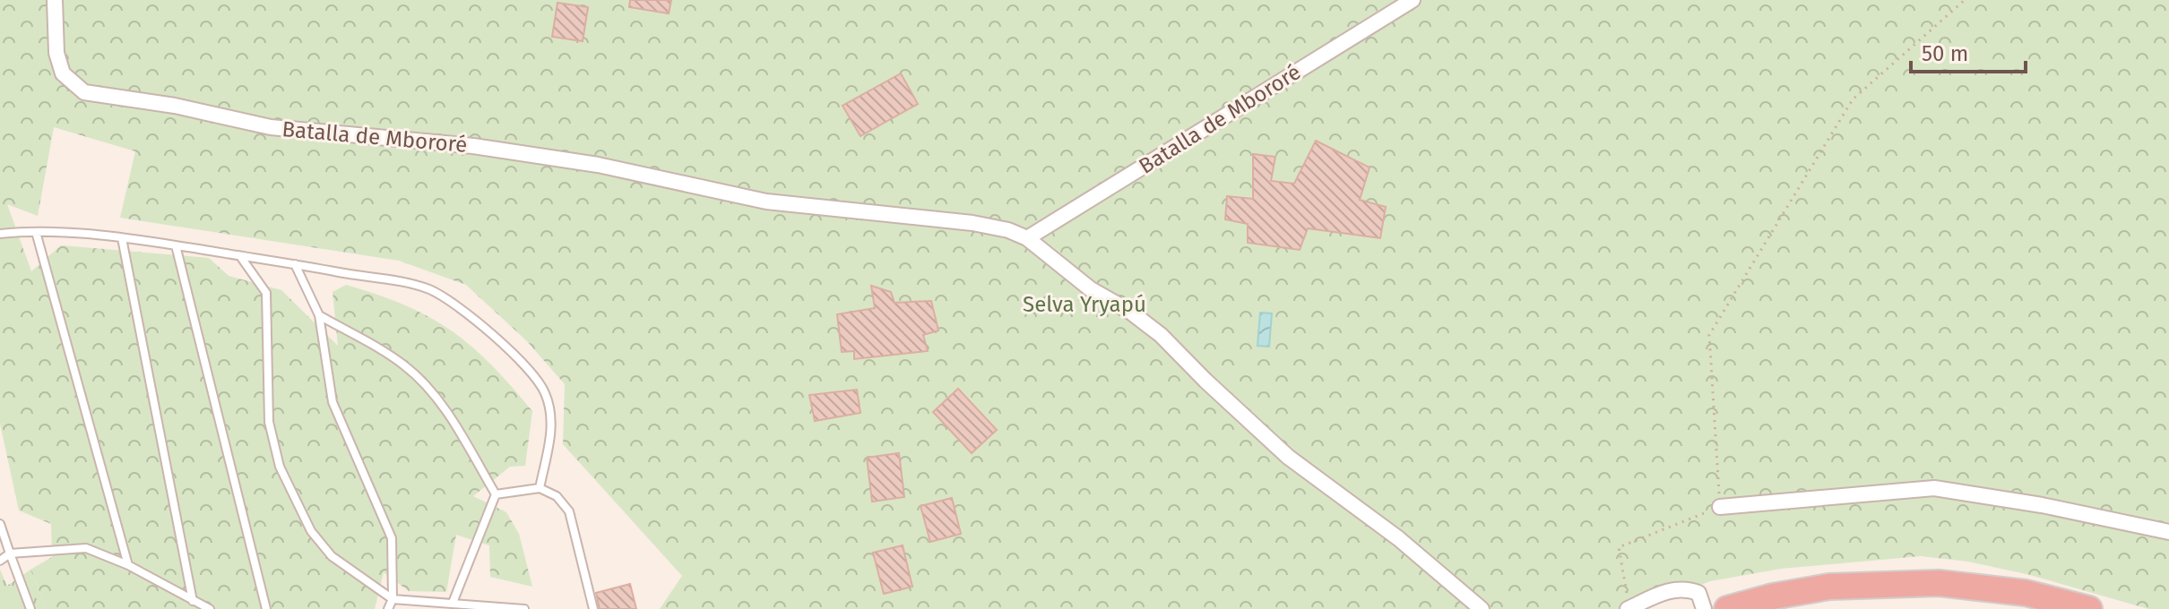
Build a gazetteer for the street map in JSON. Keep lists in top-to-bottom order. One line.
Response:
{"streets":{"street":["Batalla de Mbororé"]},"parks":["Selva Yryapú"],"scale_bar":"50 m"}
